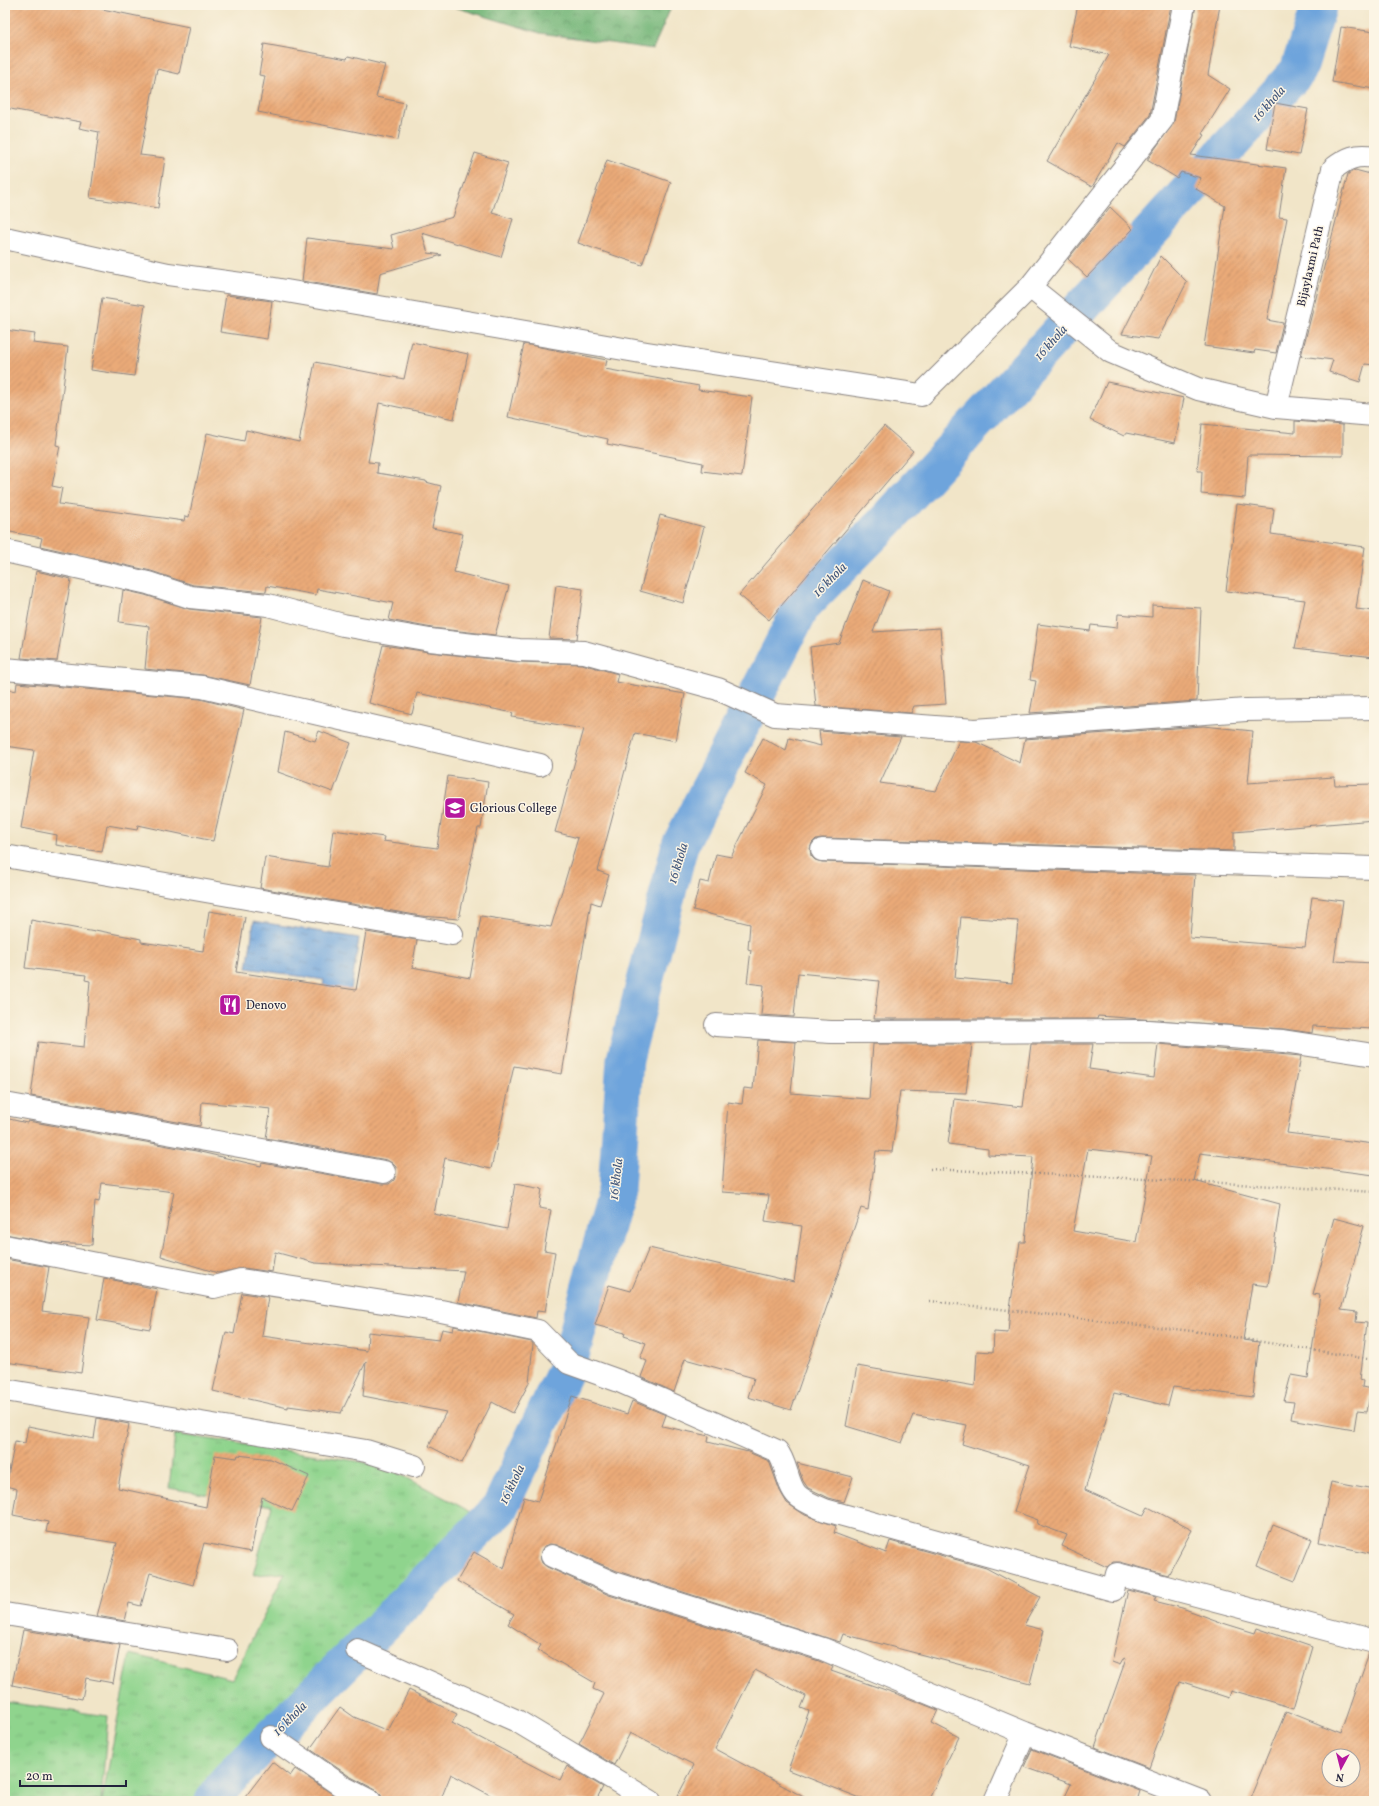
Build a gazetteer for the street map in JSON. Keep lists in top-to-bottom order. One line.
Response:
{"streets":{"street":["Bijaylaxmi Path"]},"water":["16 khola"],"places":{"school or university":["Glorious College"],"restaurant":["Denovo"]},"scale_bar":"20 m","north":"bottom"}
